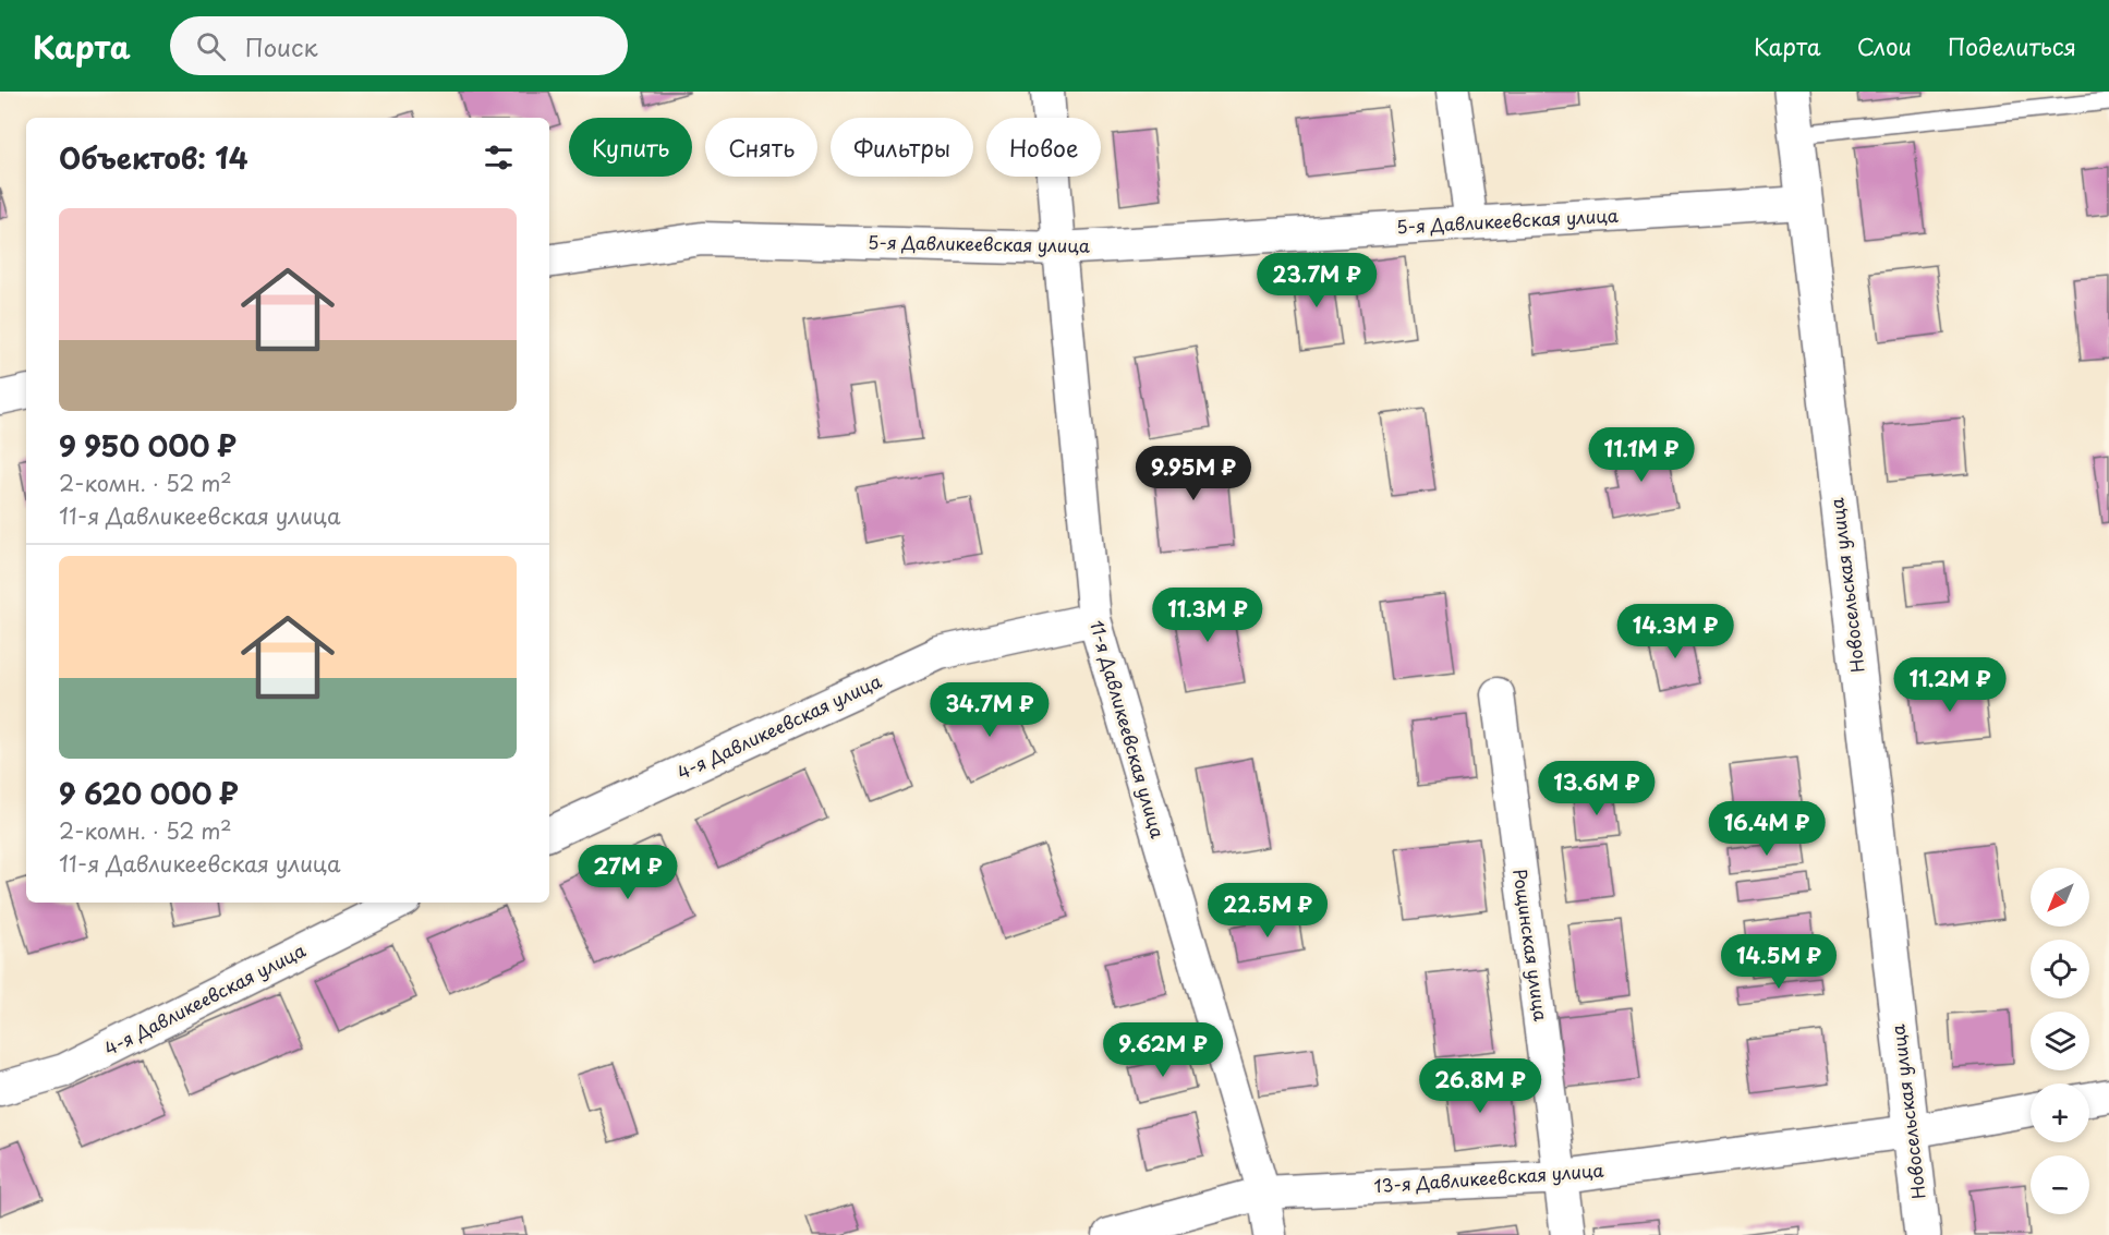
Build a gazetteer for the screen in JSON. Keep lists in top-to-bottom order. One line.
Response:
{"streets":{"street":["5-я Давликеевская улица","Новосельская улица","4-я Давликеевская улица","11-я Давликеевская улица","Рощинская улица","13-я Давликеевская улица"]},"crossings":[["5-я Давликеевская улица","Новосельская улица"],["5-я Давликеевская улица","11-я Давликеевская улица"],["Новосельская улица","13-я Давликеевская улица"],["4-я Давликеевская улица","11-я Давликеевская улица"],["11-я Давликеевская улица","13-я Давликеевская улица"],["Рощинская улица","13-я Давликеевская улица"]],"north":"bottom left","page":{"header":"Карта","search":"Поиск","nav":["Карта","Слои","Поделиться"],"chip":["Купить","Снять","Фильтры","Новое"],"heading":"Объектов: 14","list":[{"name":"9 950 000 ₽","note":"2-комн. · 52 m² · 11-я Давликеевская улица"},{"name":"9 620 000 ₽","note":"2-комн. · 52 m² · 11-я Давликеевская улица"}],"price":["23.7M ₽","11.1M ₽","9.95M ₽","11.3M ₽","14.3M ₽","11.2M ₽","34.7M ₽","13.6M ₽","16.4M ₽","27M ₽","22.5M ₽","14.5M ₽","9.62M ₽","26.8M ₽"],"map_buttons":["+","−"]}}
